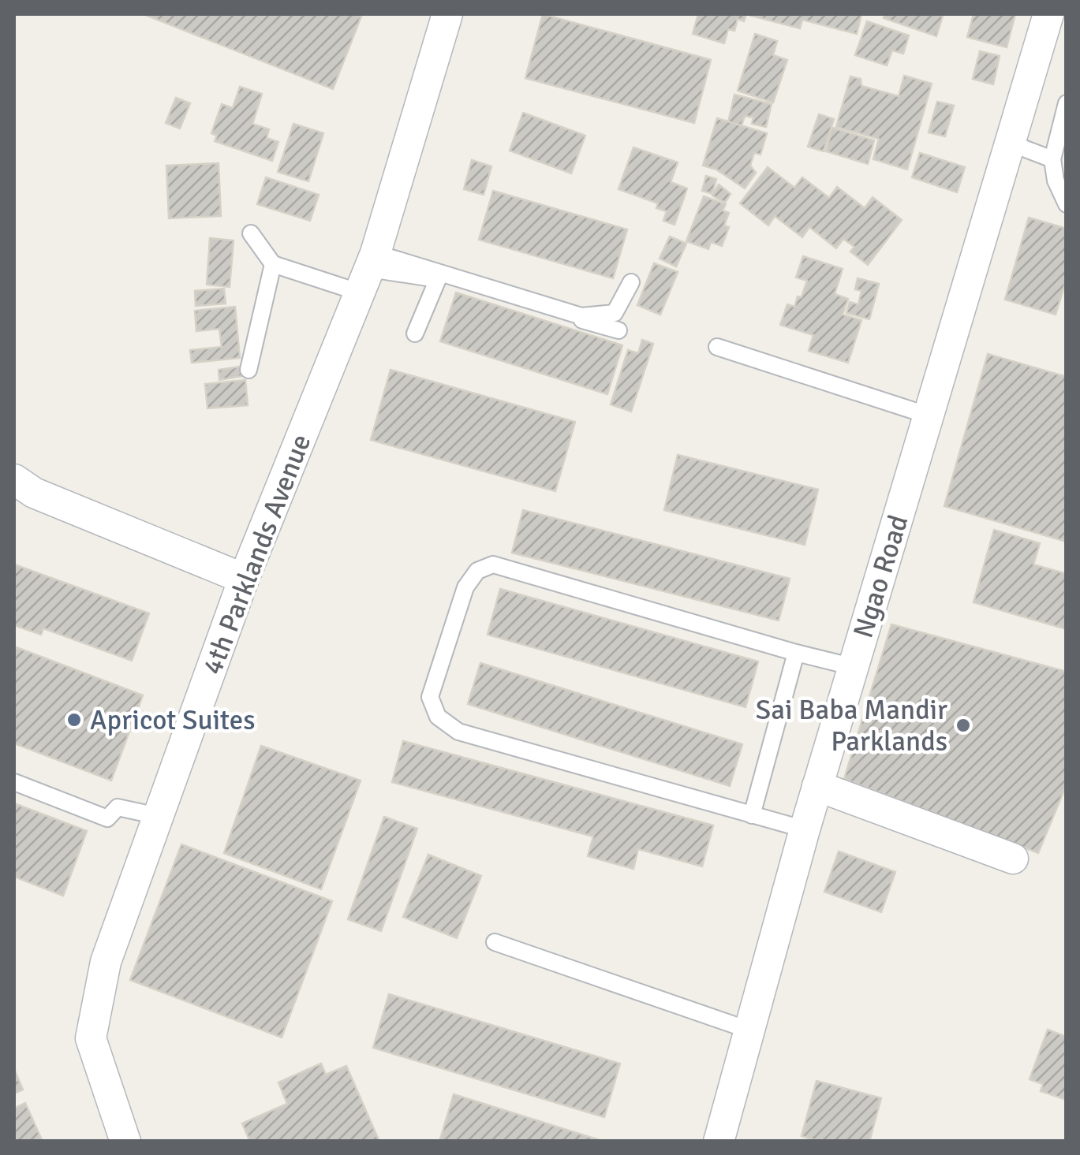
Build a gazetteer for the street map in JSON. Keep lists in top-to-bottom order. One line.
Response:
{"streets":{"street":["4th Parklands Avenue","Ngao Road"]},"places":["Apricot Suites","Sai Baba Mandir Parklands"]}
